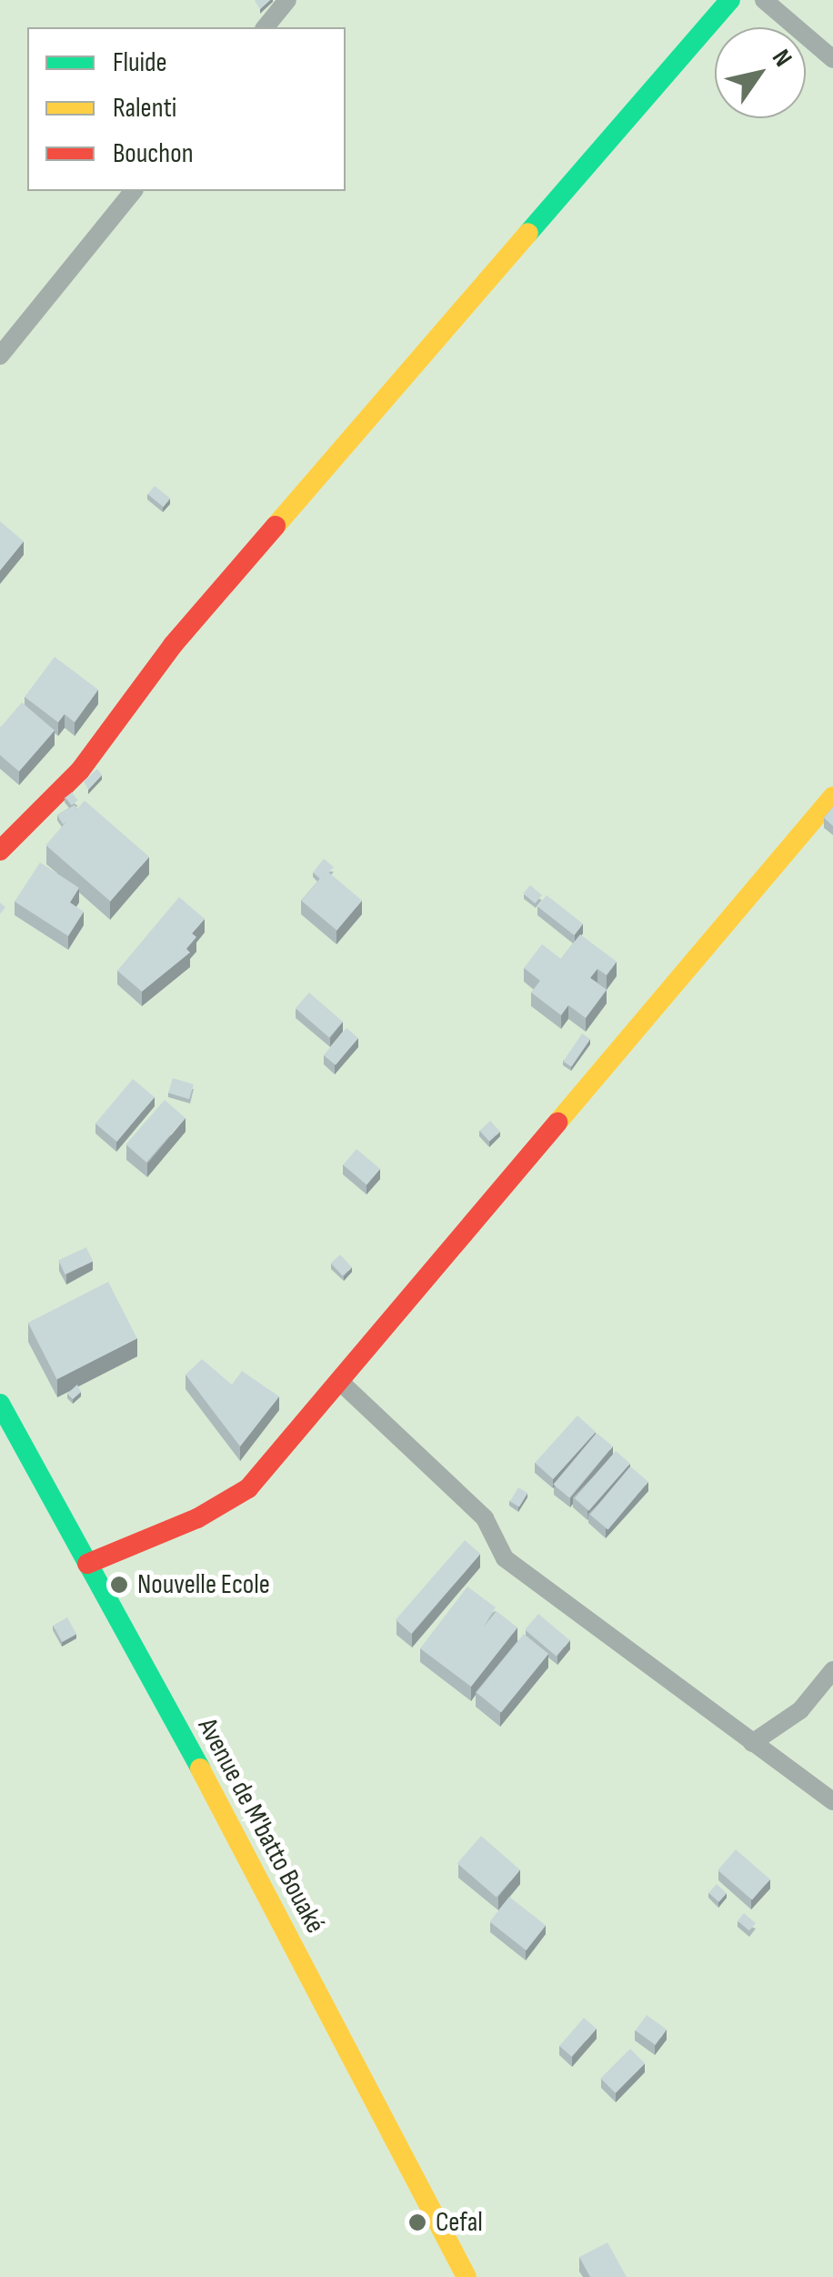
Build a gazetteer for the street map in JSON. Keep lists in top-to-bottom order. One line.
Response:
{"streets":{"street":["Avenue de M'batto Bouaké"]},"places":["Nouvelle Ecole","Cefal"],"legend":["Fluide","Ralenti","Bouchon"],"north":"top right"}
